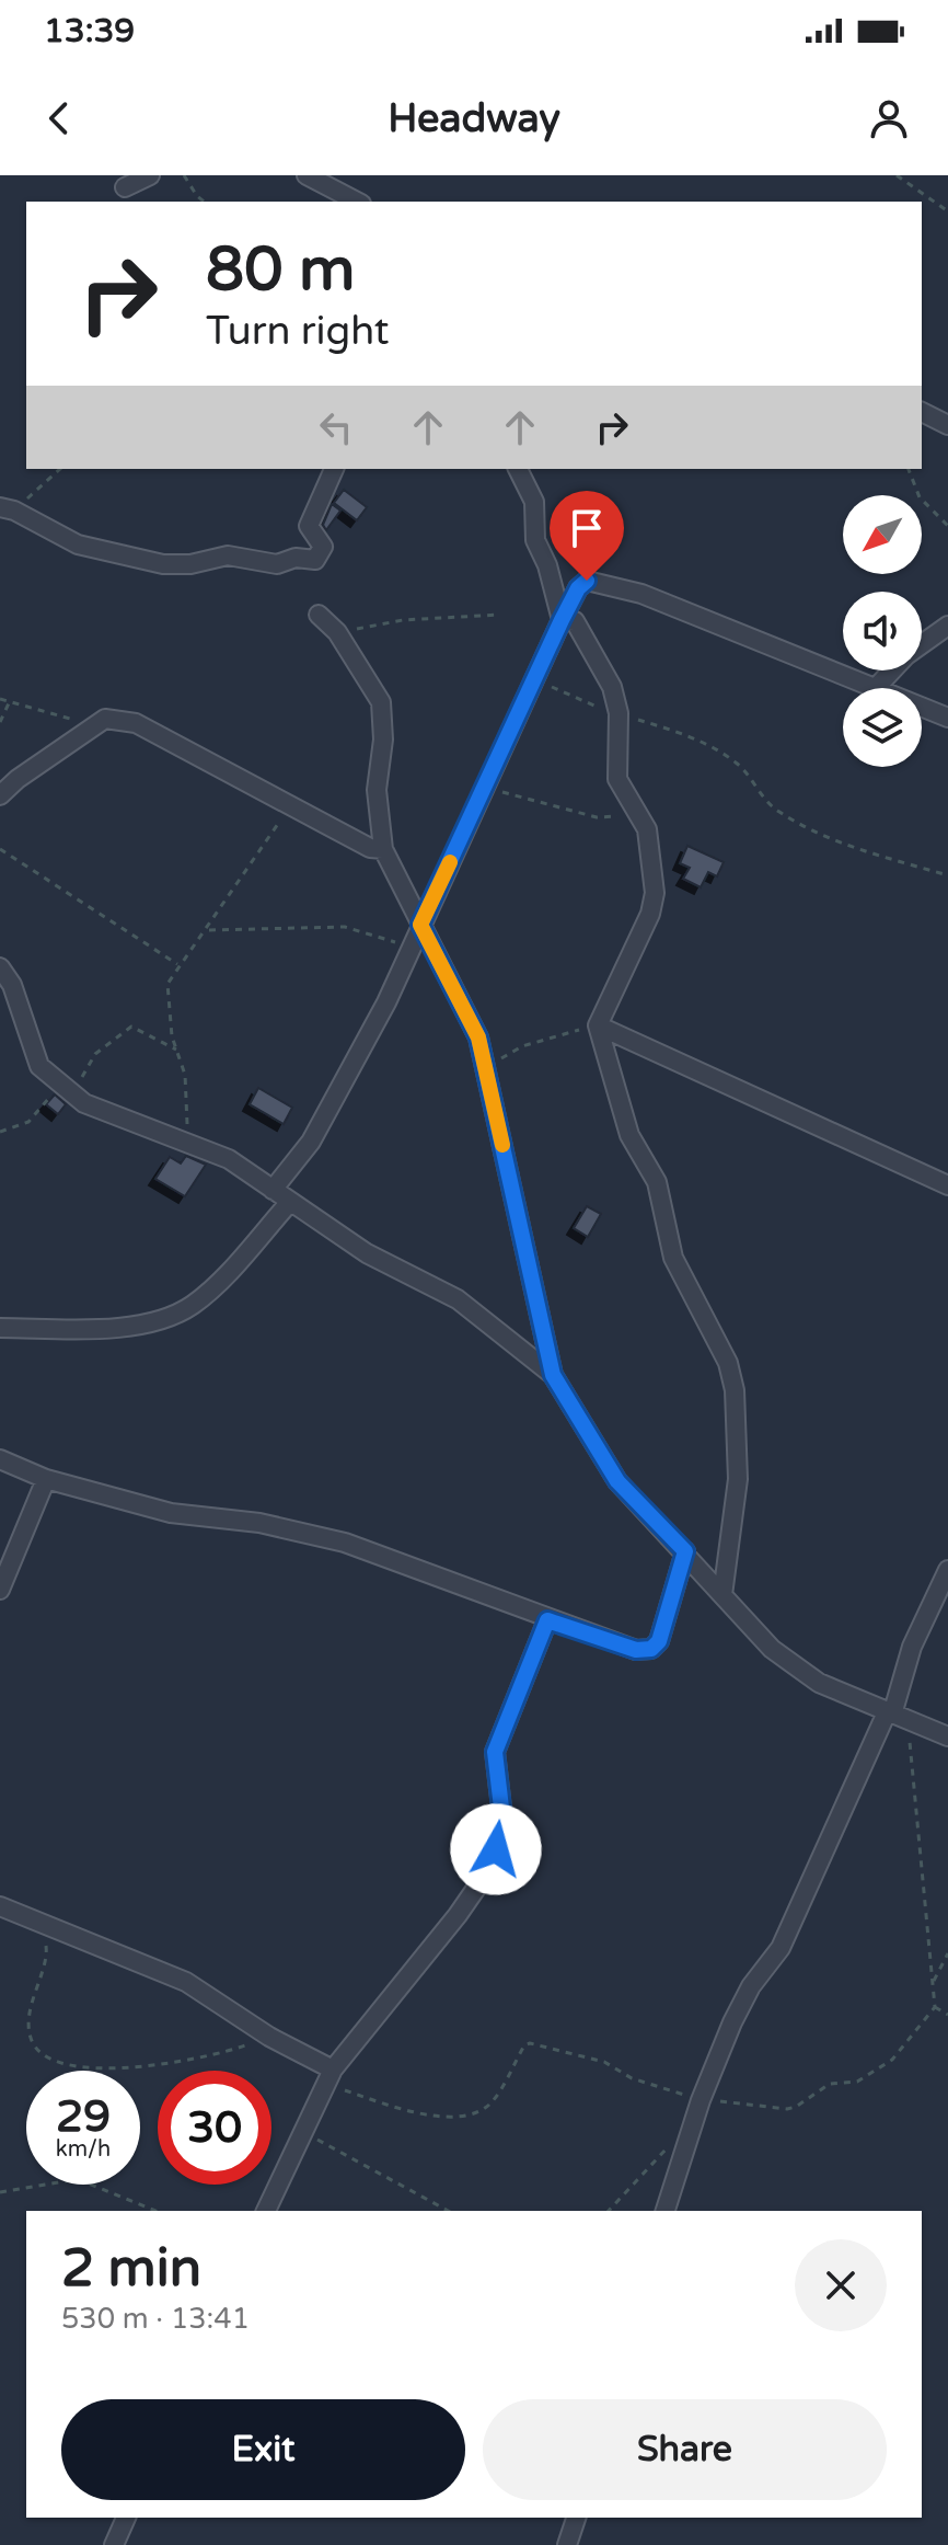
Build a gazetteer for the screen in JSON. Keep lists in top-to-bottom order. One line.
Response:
{"north":"bottom left","page":{"status":"13:39","header":"Headway","turn":["80 m","Turn right"],"speed":"29 km/h","limit":"30","heading":["2 min","530 m · 13:41"],"buttons":["Exit","Share"]}}
